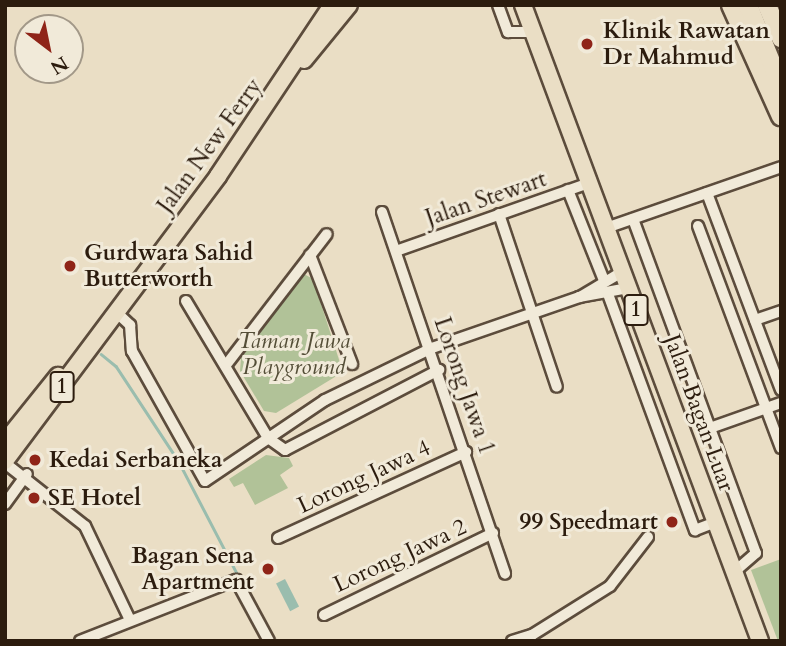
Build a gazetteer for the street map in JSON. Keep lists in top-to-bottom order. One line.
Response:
{"streets":{"main road":["Jalan New Ferry","1","Jalan Bagan Luar"],"street":["Jalan Stewart","Lorong Jawa 1","Lorong Jawa 4","Lorong Jawa 2"]},"crossings":[["Jalan Stewart","Lorong Jawa 1"],["Jalan Stewart","Jalan Bagan Luar"],["Lorong Jawa 1","Lorong Jawa 4"],["Lorong Jawa 1","Lorong Jawa 2"]],"parks":["Taman Jawa Playground"],"places":["Klinik Rawatan Dr Mahmud","Gurdwara Sahid Butterworth","Kedai Serbaneka","SE Hotel","99 Speedmart","Bagan Sena Apartment"],"north":"bottom right"}
